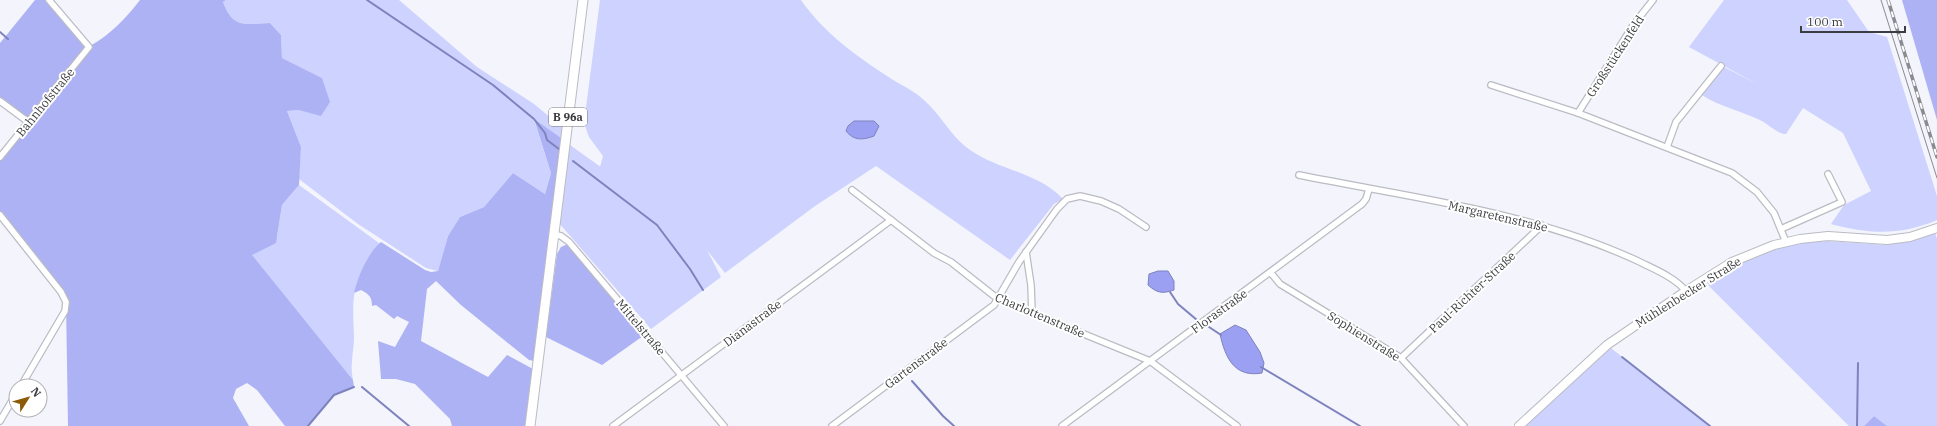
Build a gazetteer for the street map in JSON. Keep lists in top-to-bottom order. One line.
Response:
{"streets":{"main road":["B 96a","Mühlenbecker Straße"],"street":["Großstückenfeld","Bahnhofstraße","Margaretenstraße","Paul-Richter-Straße","Florastraße","Charlottenstraße","Dianastraße","Mittelstraße","Sophienstraße","Gartenstraße"]},"crossings":[["B 96a","Mittelstraße"],["Margaretenstraße","Paul-Richter-Straße"],["Margaretenstraße","Mühlenbecker Straße"],["Margaretenstraße","Florastraße"],["Paul-Richter-Straße","Sophienstraße"],["Florastraße","Charlottenstraße"],["Florastraße","Sophienstraße"],["Charlottenstraße","Dianastraße"],["Charlottenstraße","Gartenstraße"],["Dianastraße","Mittelstraße"]],"scale_bar":"100 m","north":"top right"}
